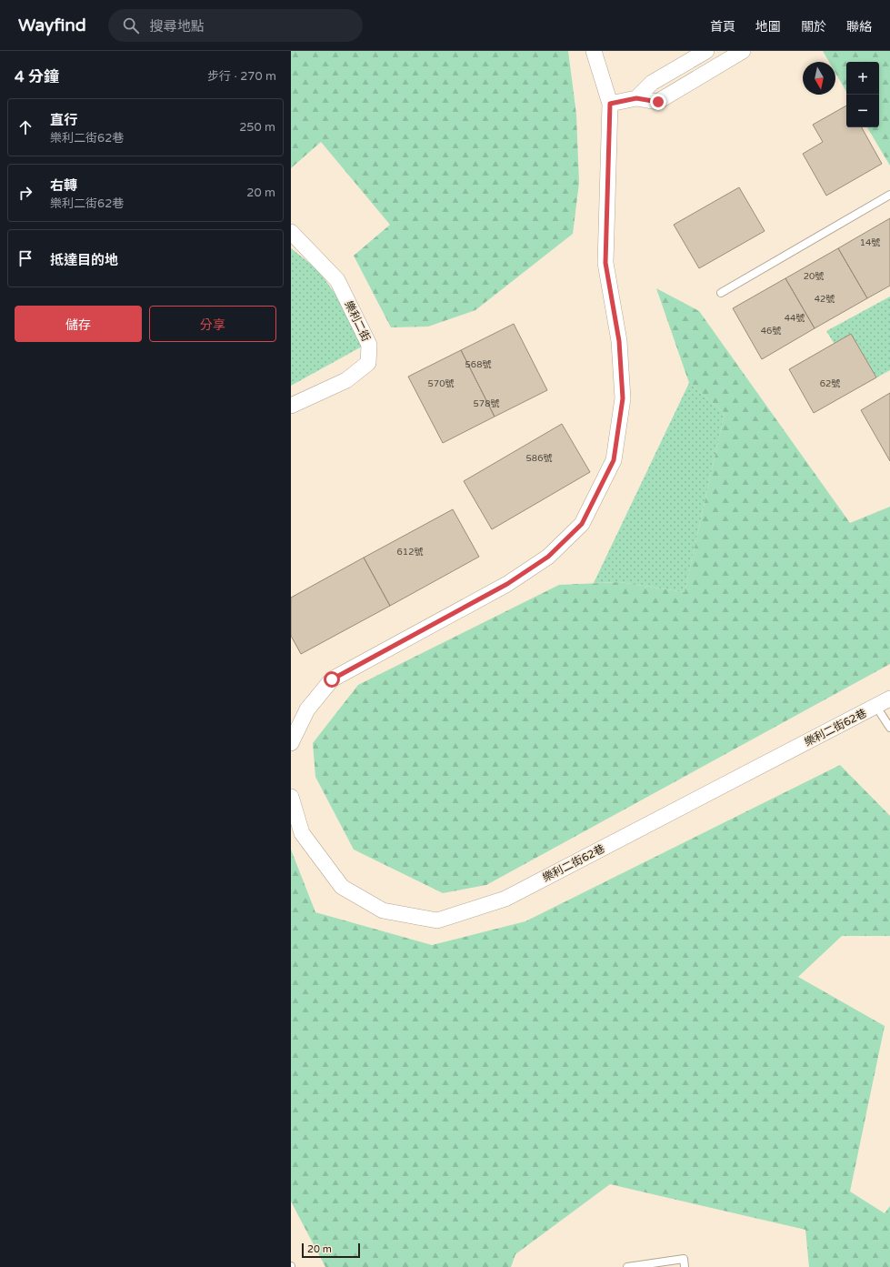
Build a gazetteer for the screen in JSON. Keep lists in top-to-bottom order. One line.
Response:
{"streets":{"street":["樂利二街","樂利二街62巷"]},"house_numbers":["14號","20號","42號","44號","46號","568號","570號","62號","578號","586號","612號"],"scale_bar":"20 m","north":"bottom","page":{"header":"Wayfind","search":"搜尋地點","nav":["首頁","地圖","關於","聯絡"],"heading":["4 分鐘","步行 · 270 m"],"map_buttons":["+","−"],"list":[["直行","樂利二街62巷","250 m"],["右轉","樂利二街62巷","20 m"],"抵達目的地"],"buttons":["儲存","分享"],"scale":"20 m"}}
